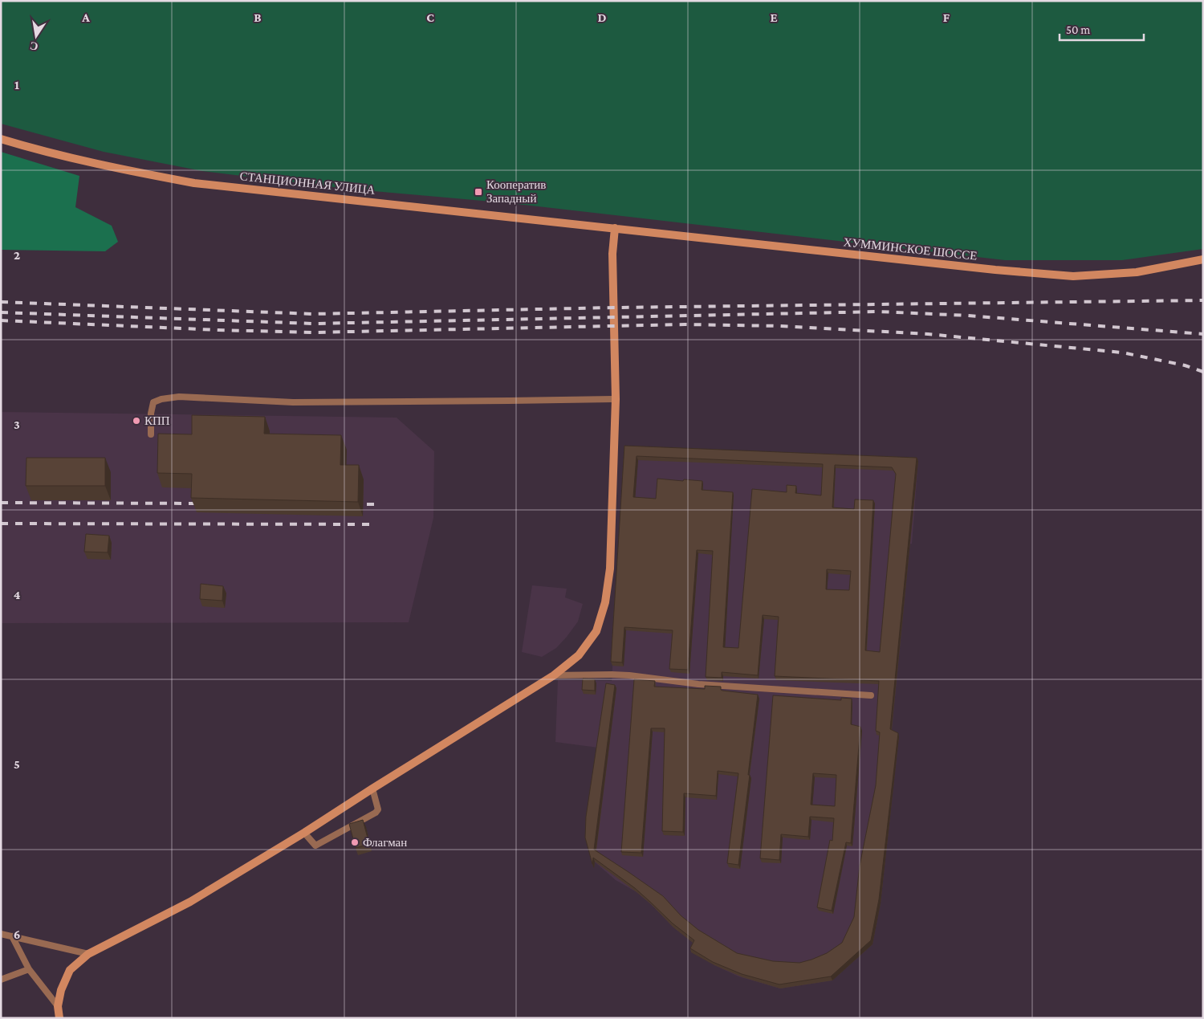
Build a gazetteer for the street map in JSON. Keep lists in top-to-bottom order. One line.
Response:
{"streets":{"main road":["СТАНЦИОННАЯ УЛИЦА","ХУММИНСКОЕ ШОССЕ"]},"crossings":[["СТАНЦИОННАЯ УЛИЦА","ХУММИНСКОЕ ШОССЕ"]],"places":{"transit":["Кооператив Западный"],"other":["КПП","Флагман"]},"scale_bar":"50 m","north":"bottom","grid":{"columns":["A","B","C","D","E","F"],"rows":["1","2","3","4","5","6"]}}
